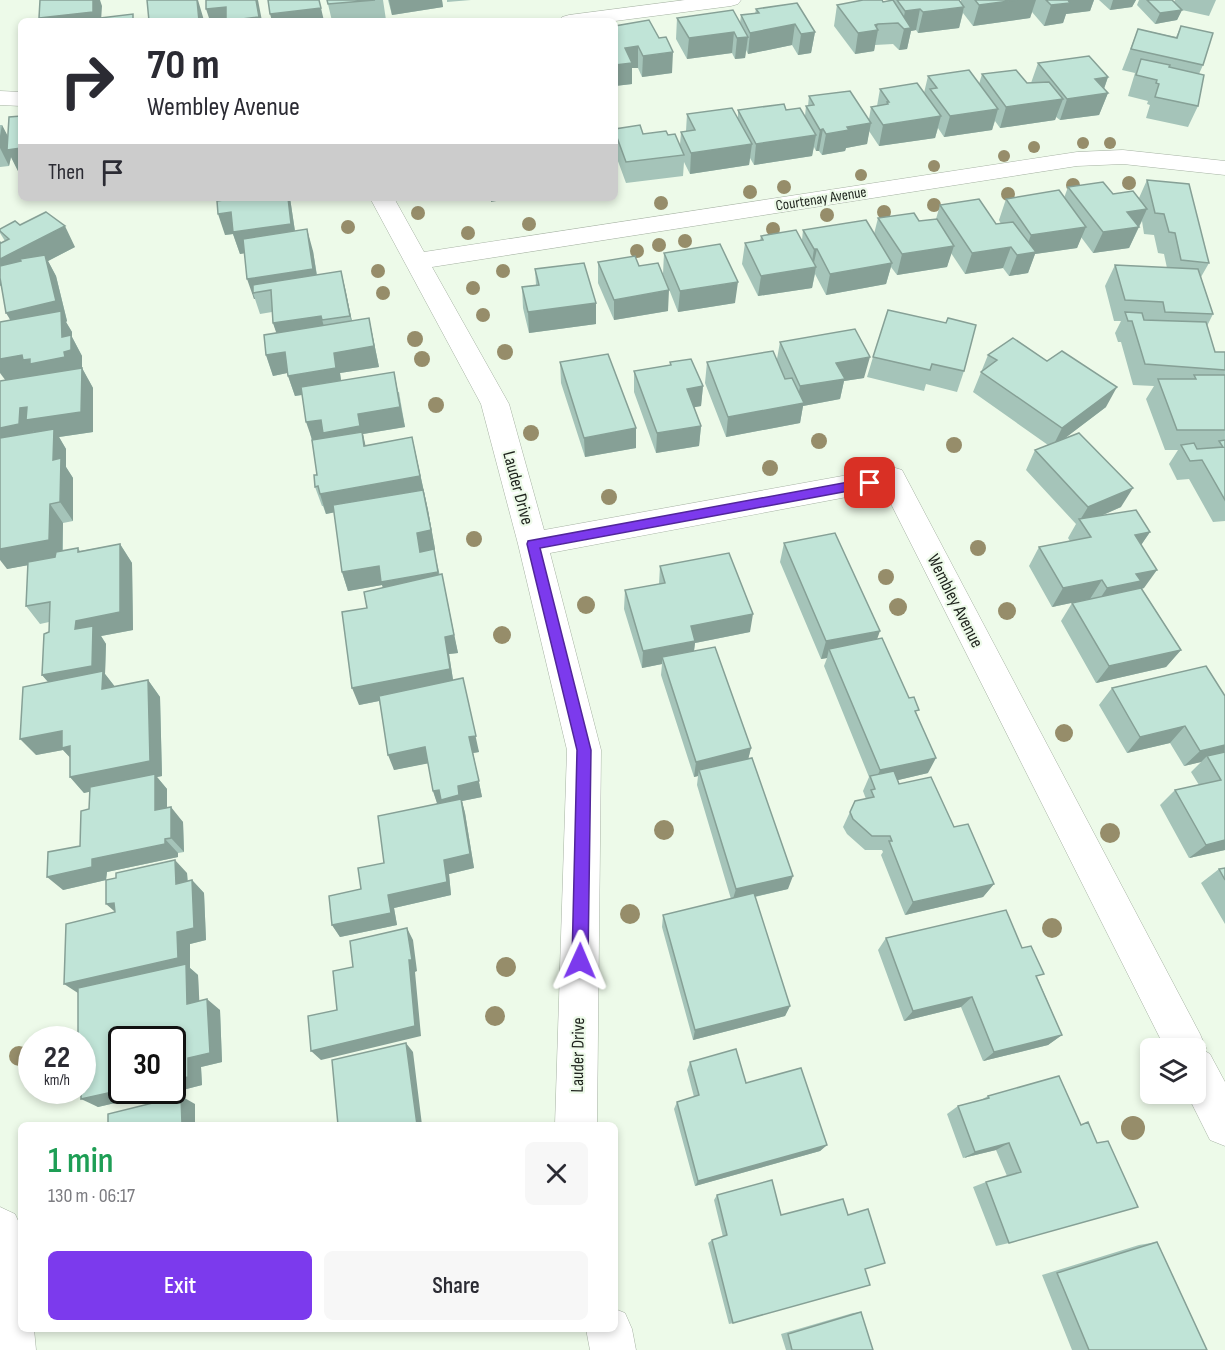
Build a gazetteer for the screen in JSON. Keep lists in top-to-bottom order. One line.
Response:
{"streets":{"street":["Courtenay Avenue","Lauder Drive","Wembley Avenue"]},"crossings":[["Courtenay Avenue","Lauder Drive"],["Lauder Drive","Wembley Avenue"]],"page":{"turn":["70 m","Wembley Avenue"],"then":"Then","speed":"22 km/h","limit":"30","heading":["1 min","130 m · 06:17"],"buttons":["Exit","Share"]}}
